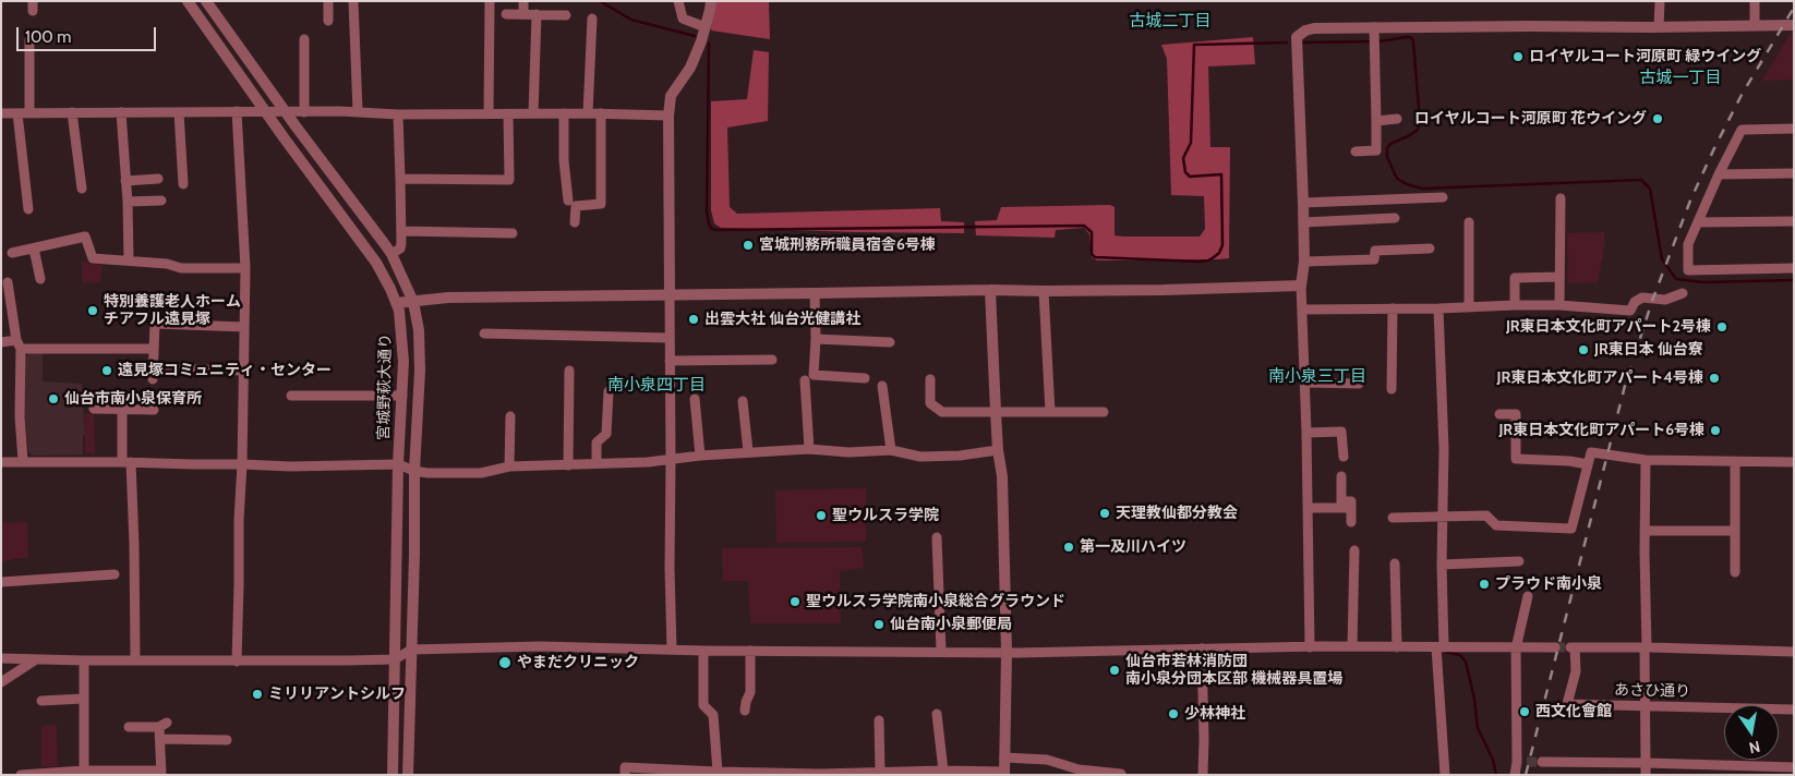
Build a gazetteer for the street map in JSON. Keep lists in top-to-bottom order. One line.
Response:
{"streets":{"street":["宮城野萩大通り","あさひ通り"]},"districts":["古城二丁目","古城一丁目","南小泉三丁目","南小泉四丁目"],"places":["ロイヤルコート河原町 緑ウイング","ロイヤルコート河原町 花ウイング","宮城刑務所職員宿舎6号棟","特別養護老人ホーム チアフル遠見塚","出雲大社 仙台光健講社","JR東日本文化町アパート2号棟","JR東日本 仙台寮","遠見塚コミュニティ・センター","JR東日本文化町アパート4号棟","仙台市南小泉保育所","JR東日本文化町アパート6号棟","天理教仙都分教会","聖ウルスラ学院","第一及川ハイツ","プラウド南小泉","聖ウルスラ学院南小泉総合グラウンド","仙台南小泉郵便局","やまだクリニック","仙台市若林消防団 南小泉分団本区部 機械器具置場","ミリリアントシルフ","西文化會館","少林神社"],"scale_bar":"100 m","north":"bottom"}
